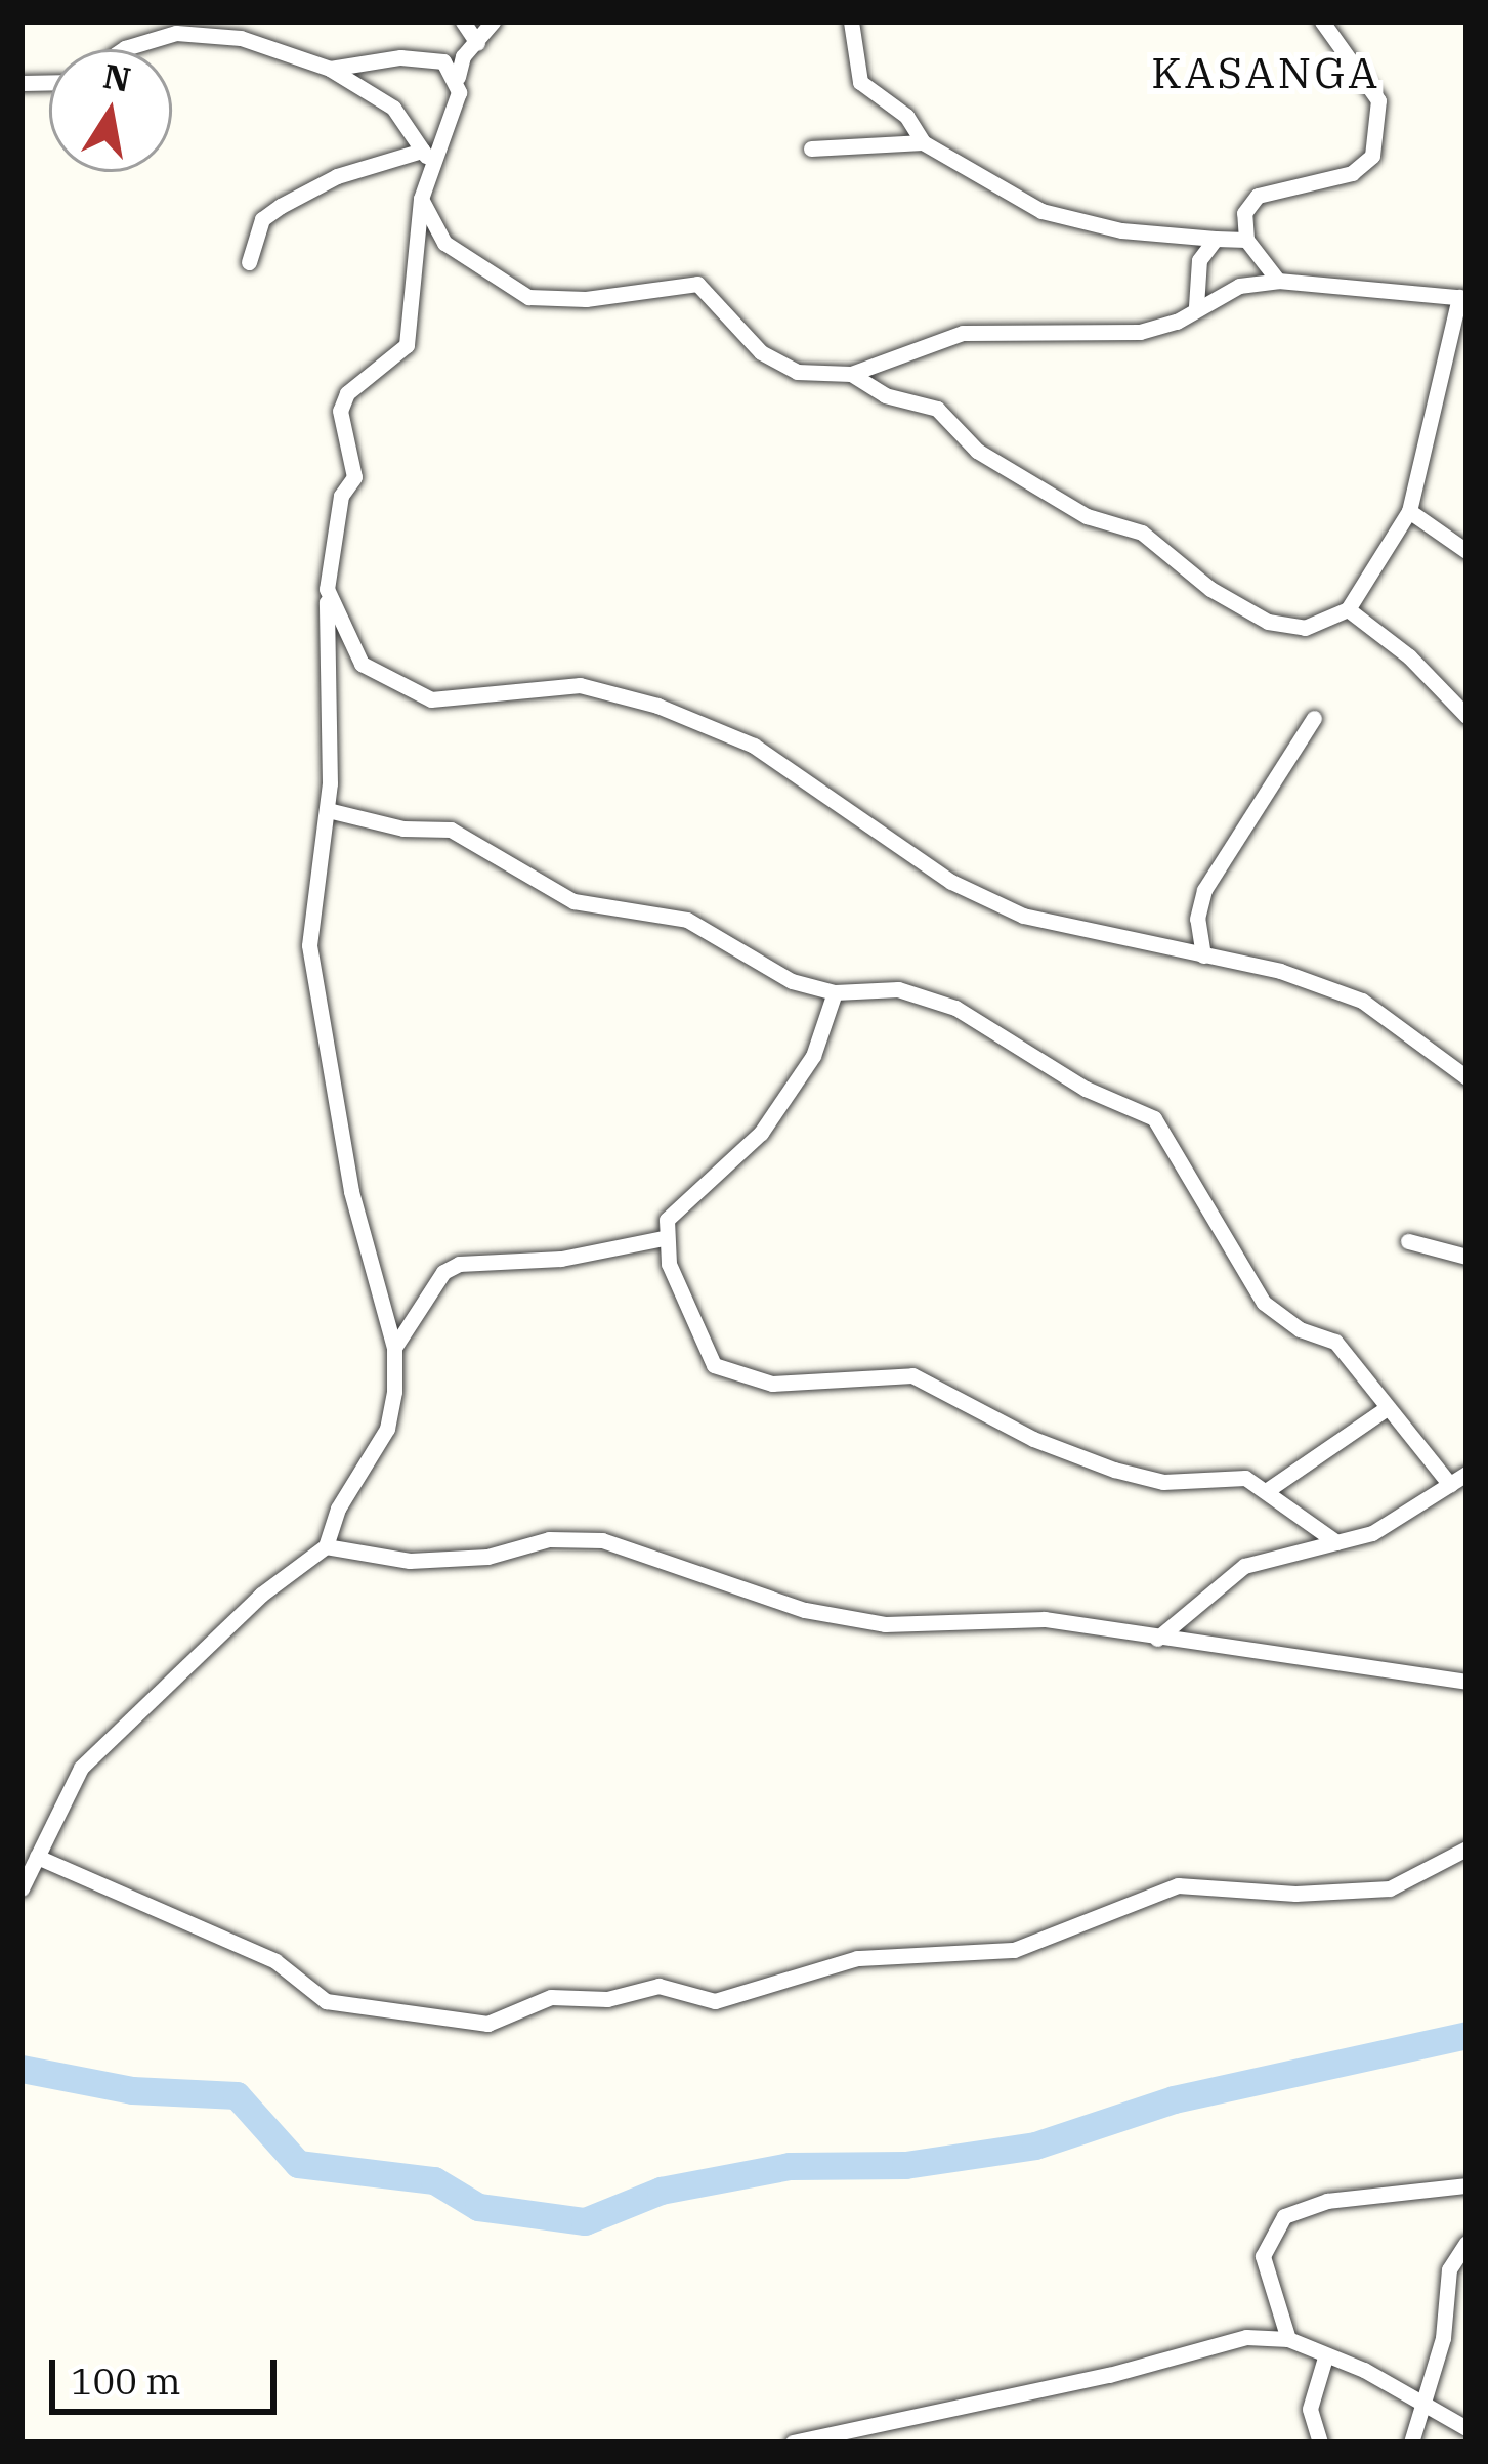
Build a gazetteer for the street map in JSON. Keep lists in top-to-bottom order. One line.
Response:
{"districts":["KASANGA"],"scale_bar":"100 m","north":"top"}
